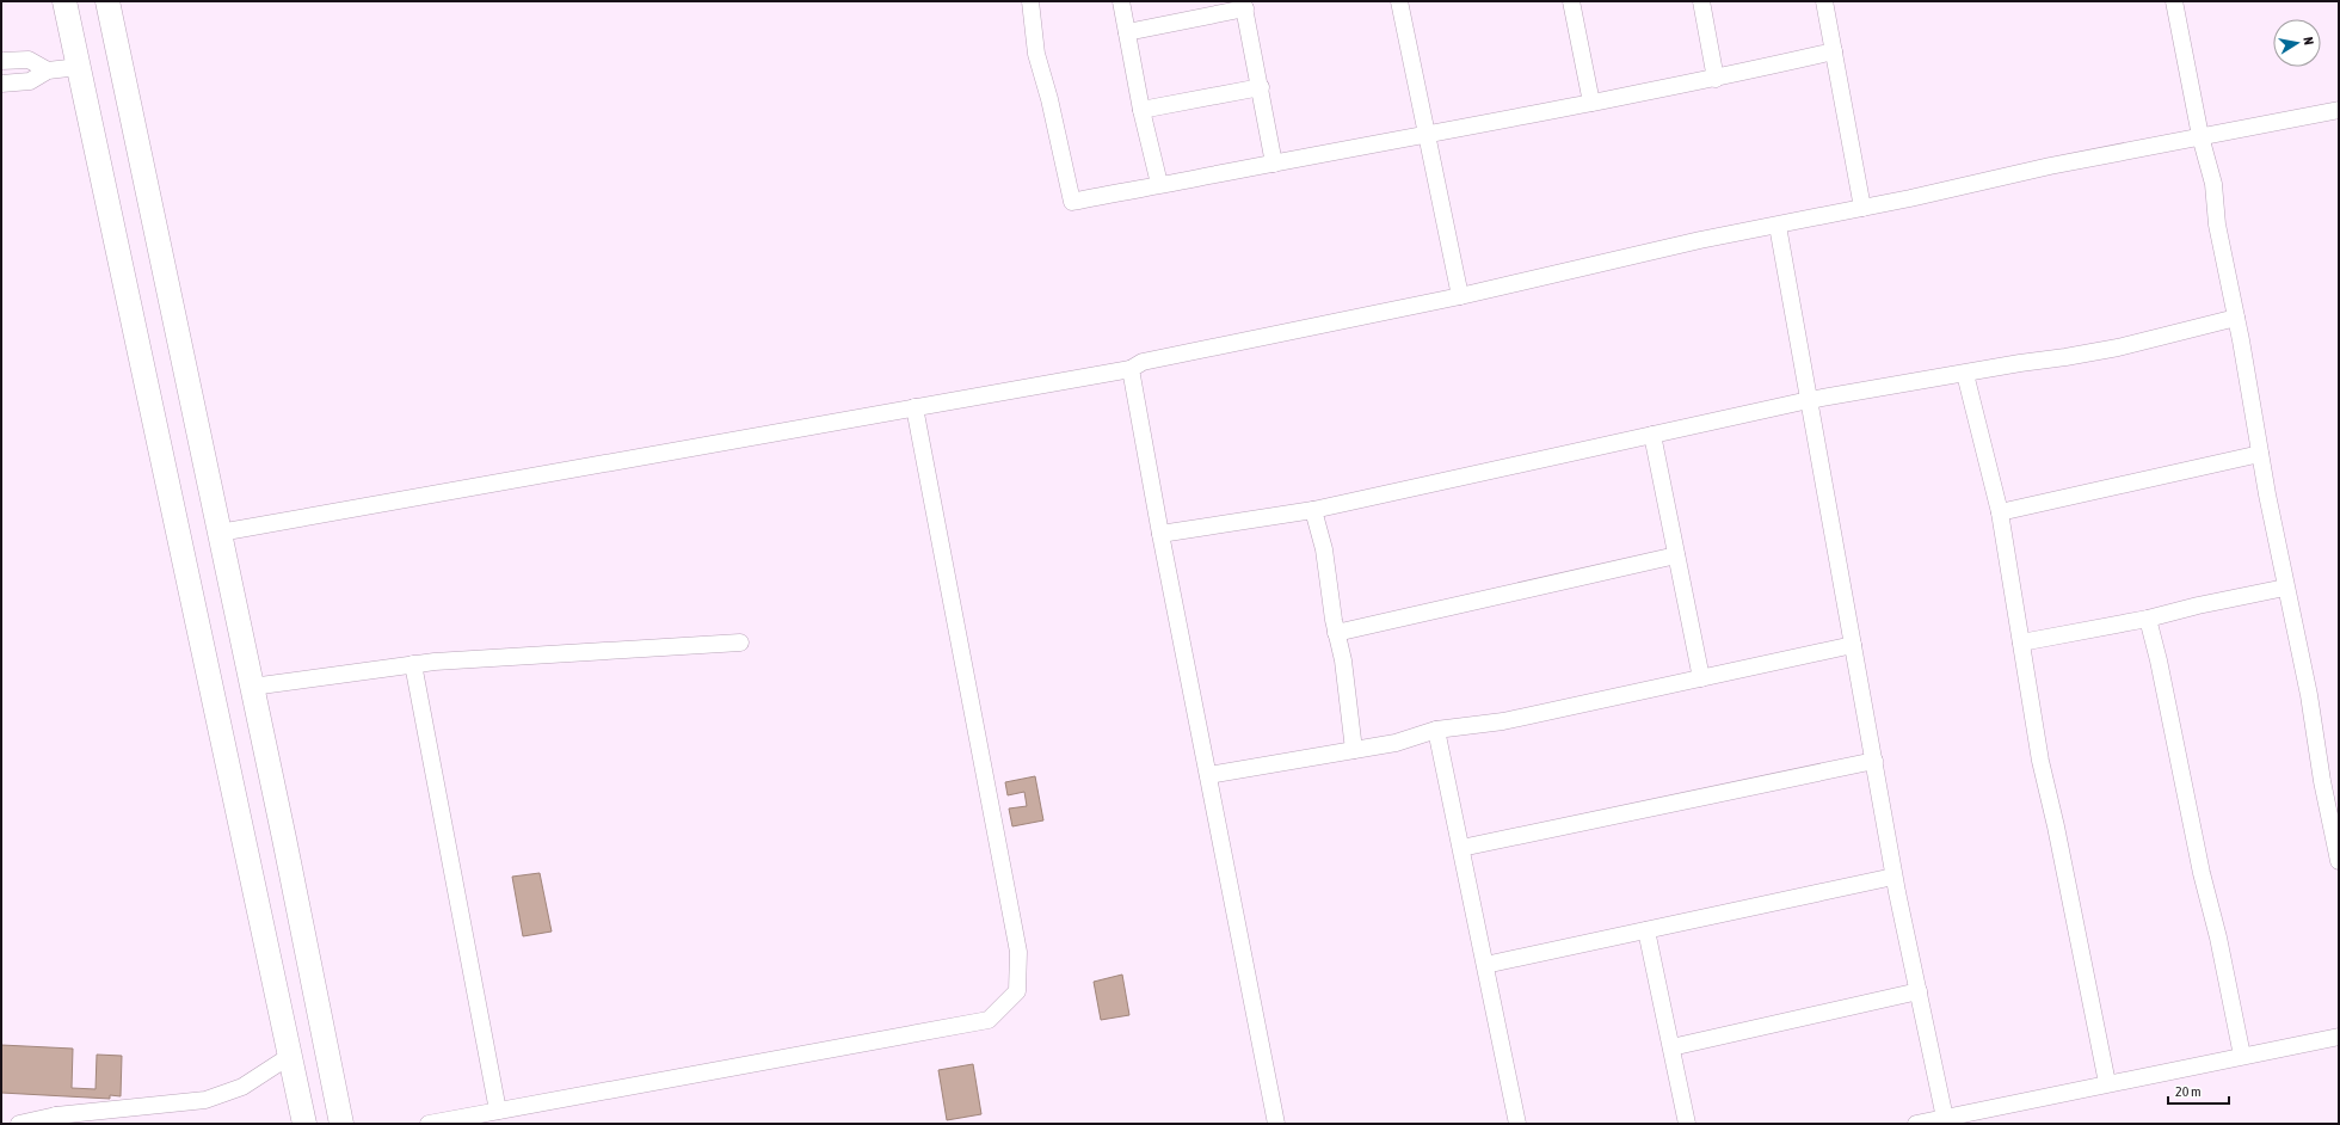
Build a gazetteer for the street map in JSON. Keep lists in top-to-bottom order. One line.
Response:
{"scale_bar":"20 m","north":"right"}
